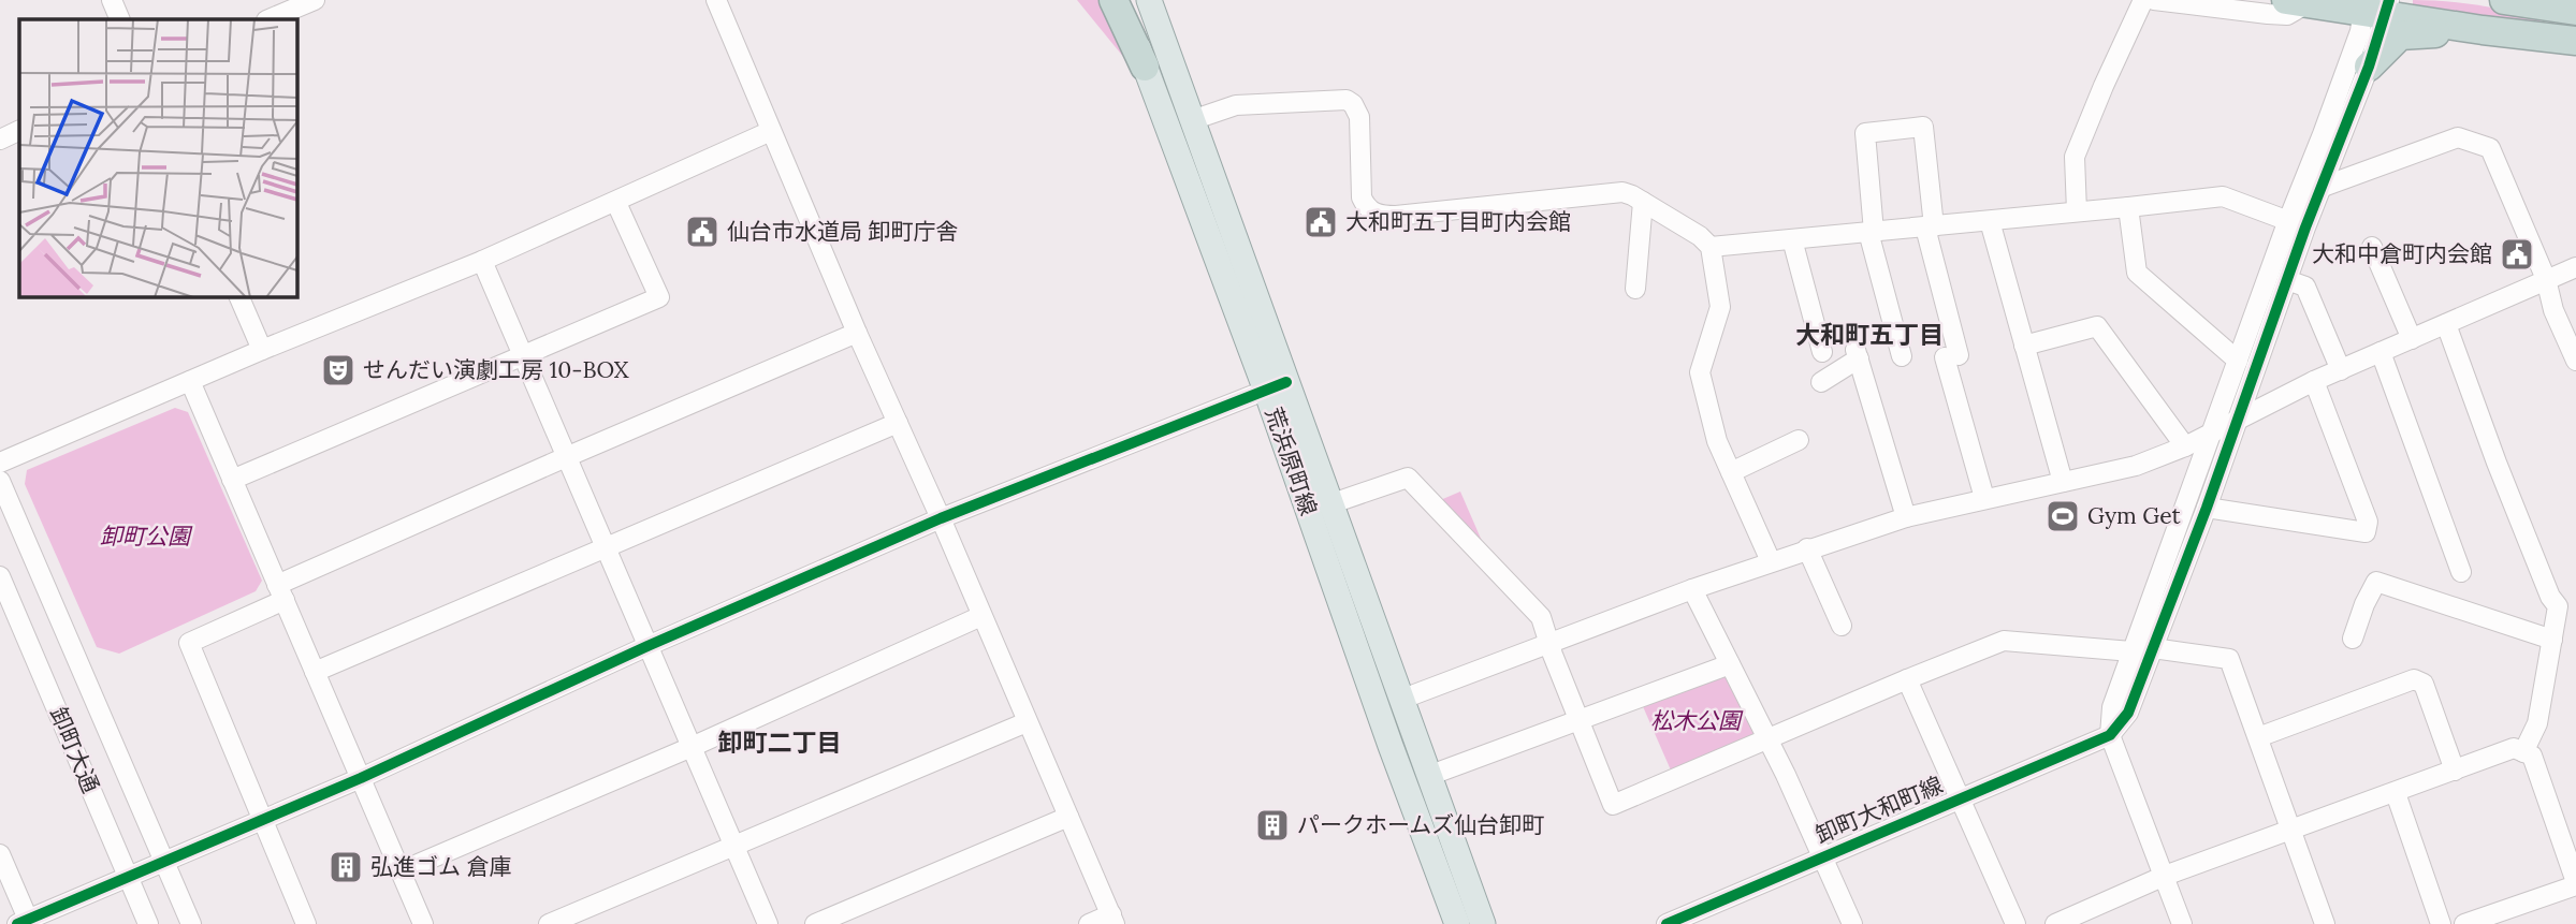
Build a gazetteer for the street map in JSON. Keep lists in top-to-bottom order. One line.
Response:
{"streets":{"main road":["荒浜原町線"],"street":["卸町大通","卸町大和町線"]},"districts":["大和町五丁目","卸町二丁目"],"parks":["卸町公園","松木公園"],"places":{"public building":["大和町五丁目町内会館","仙台市水道局 卸町庁舎","大和中倉町内会館"],"theatre":["せんだい演劇工房 10-BOX"],"sports":["Gym Get"],"building":["パークホームズ仙台卸町","弘進ゴム 倉庫"]}}
